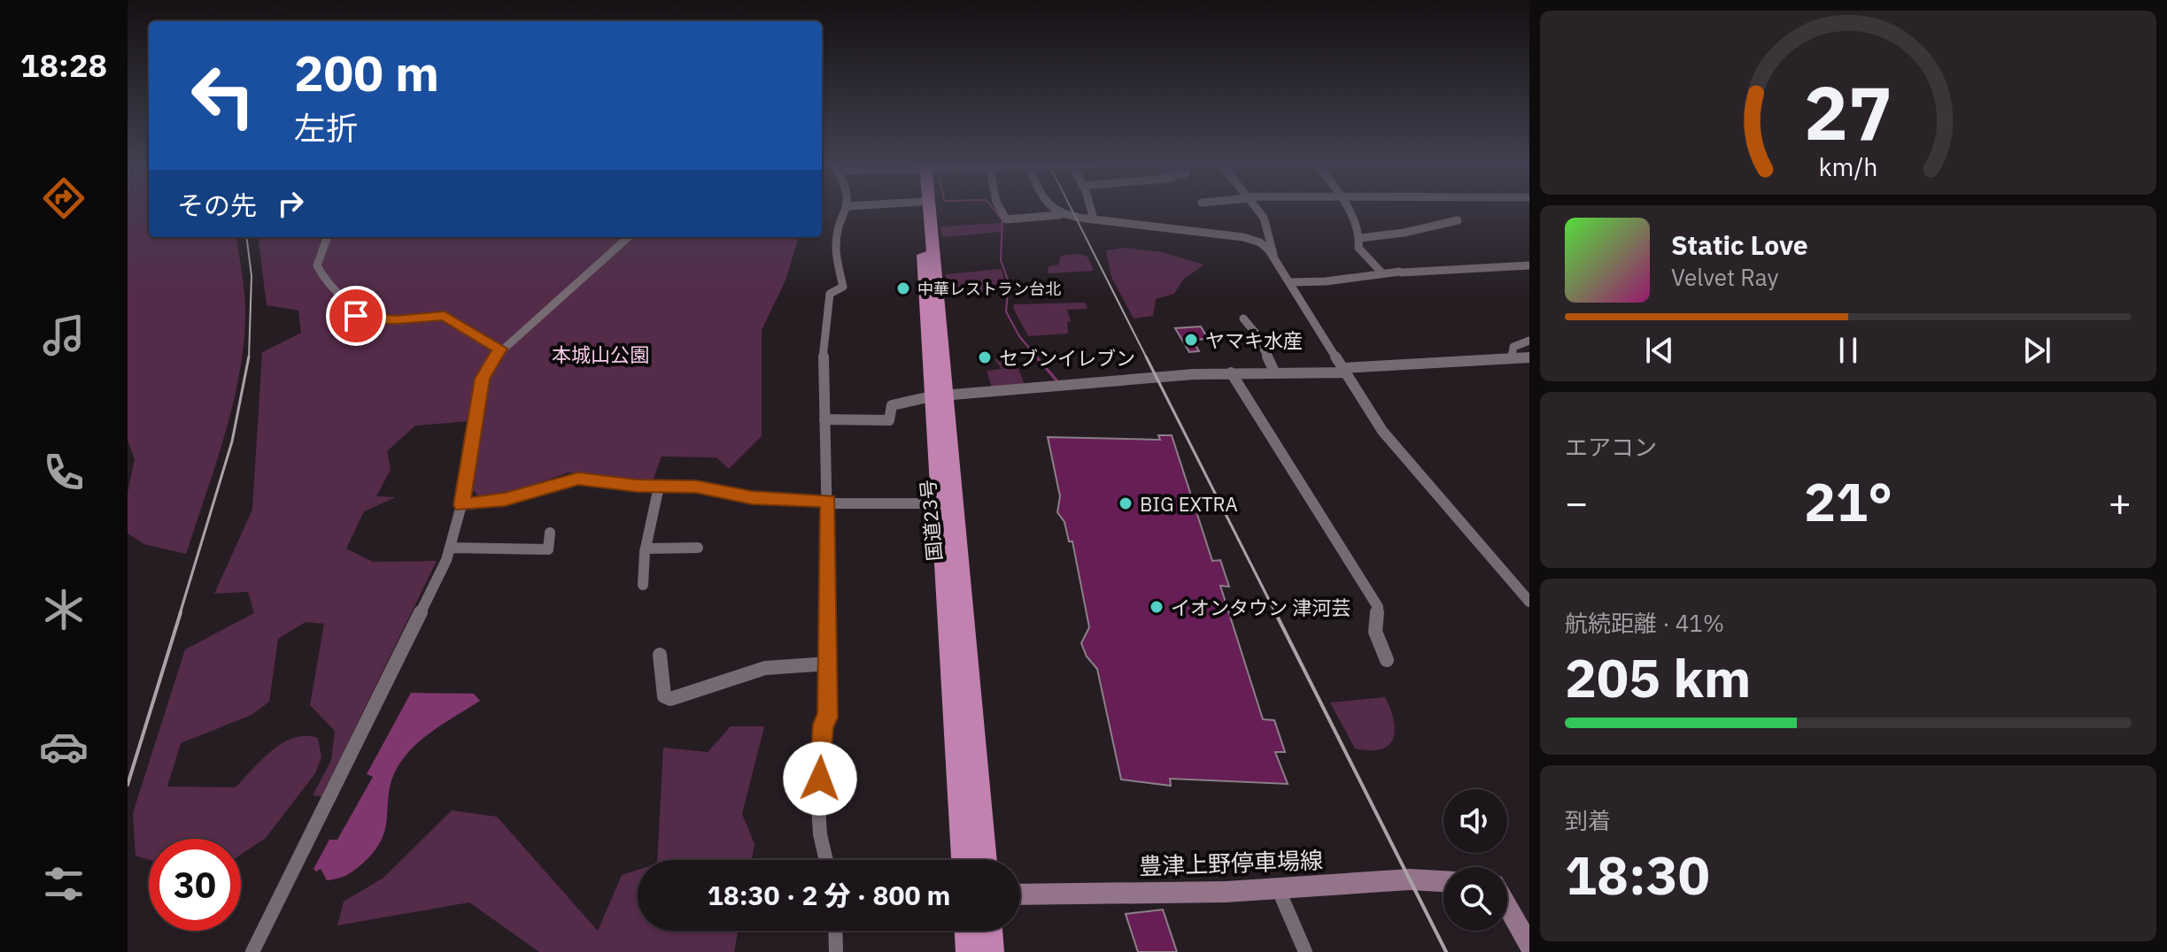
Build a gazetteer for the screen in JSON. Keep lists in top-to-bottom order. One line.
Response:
{"streets":{"highway":["国道23号"],"main road":["豊津上野停車場線"]},"parks":["本城山公園"],"places":["中華レストラン台北","ヤマキ水産","セブンイレブン","BIG EXTRA","イオンタウン 津河芸"],"page":{"tabs":"18:28","turn":["200 m","左折"],"then":"その先","song":["Static Love","Velvet Ray"],"tile":["エアコン",["航続距離 · 41%","205 km"],["到着","18:30"]],"heat":["−","21°","+"],"limit":"30","trip":"18:30 · 2 分 · 800 m","gauge":["27","km/h"]}}
